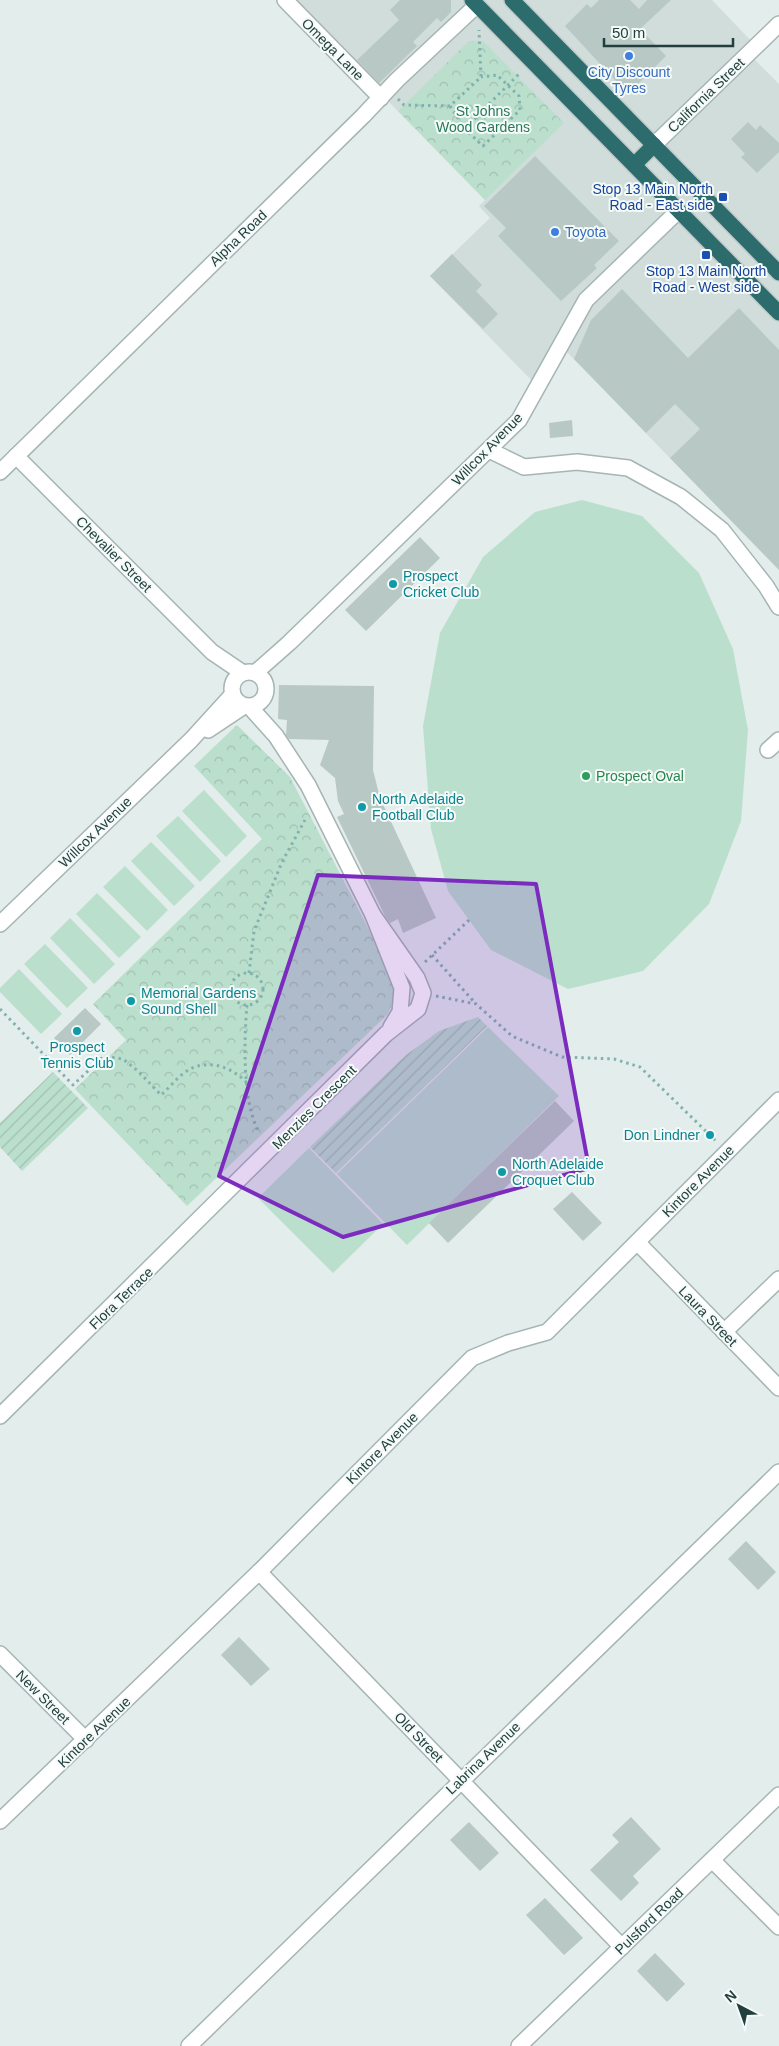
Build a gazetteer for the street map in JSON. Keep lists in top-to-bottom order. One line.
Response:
{"streets":{"street":["Omega Lane","California Street","Alpha Road","Willcox Avenue","Chevalier Street","Menzies Crescent","Kintore Avenue","Flora Terrace","Laura Street","New Street","Old Street","Labrina Avenue","Pulsford Road"]},"crossings":[["Omega Lane","Alpha Road"],["Alpha Road","Chevalier Street"],["Willcox Avenue","Chevalier Street"],["Willcox Avenue","Menzies Crescent"],["Chevalier Street","Menzies Crescent"],["Menzies Crescent","Flora Terrace"],["Kintore Avenue","Laura Street"],["Kintore Avenue","New Street"],["Kintore Avenue","Old Street"],["Old Street","Labrina Avenue"],["Old Street","Pulsford Road"]],"parks":["St Johns Wood Gardens"],"places":{"other":["City Discount Tyres","Toyota","Prospect Cricket Club","Prospect Oval","North Adelaide Football Club","Memorial Gardens Sound Shell","Prospect Tennis Club","Don Lindner","North Adelaide Croquet Club"],"transit":["Stop 13 Main North Road - East side","Stop 13 Main North Road - West side"]},"scale_bar":"50 m","north":"top left"}
